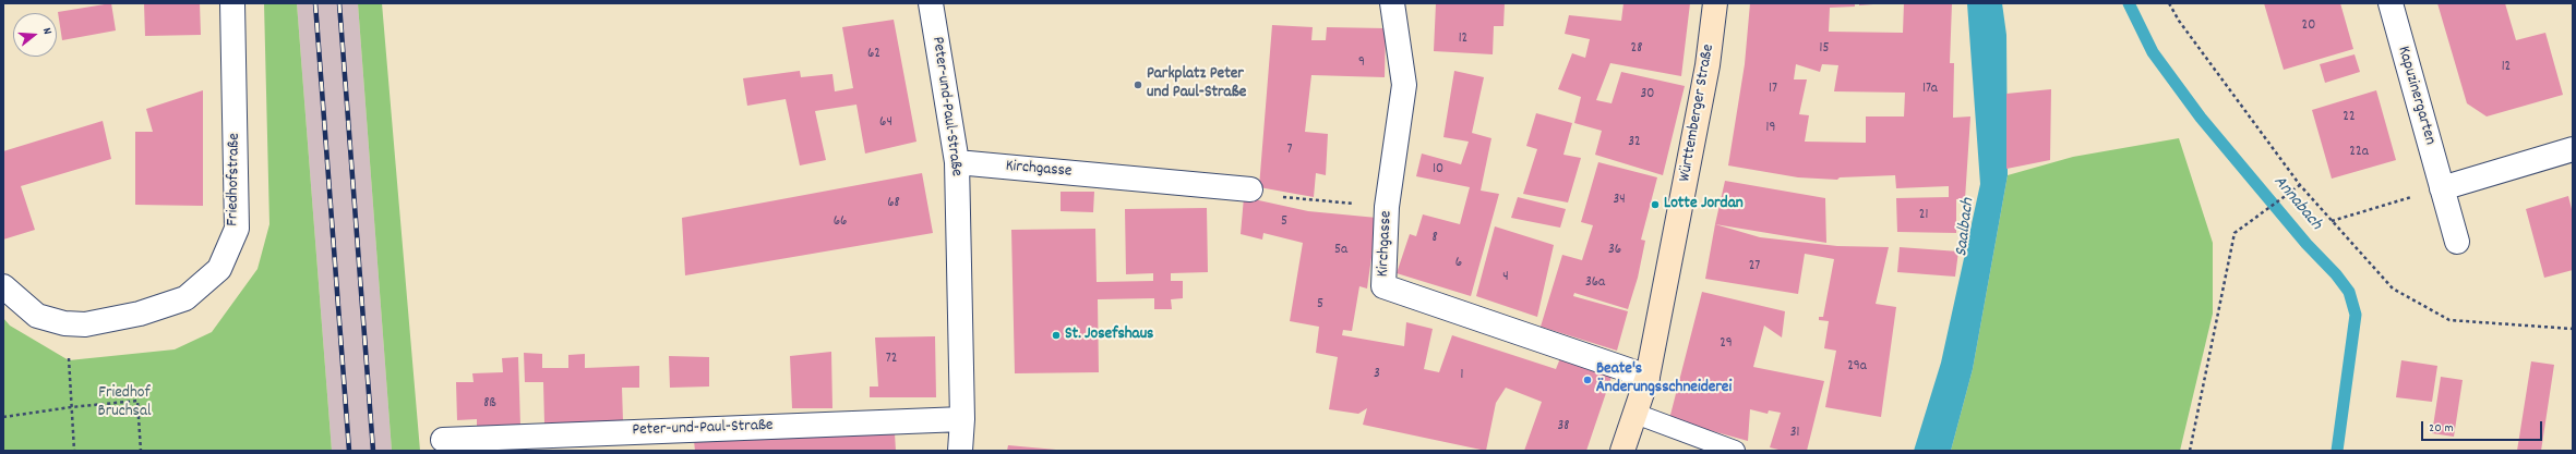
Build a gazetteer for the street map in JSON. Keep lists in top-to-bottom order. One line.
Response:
{"streets":{"main road":["Württemberger Straße"],"street":["Kapuzinergarten","Peter-und-Paul-Straße","Kirchgasse","Friedhofstraße"]},"crossings":[["Peter-und-Paul-Straße","Kirchgasse"],["Württemberger Straße","Kirchgasse"]],"water":["Annabach","Saalbach"],"parks":["Friedhof Bruchsal"],"places":["Parkplatz Peter und Paul-Straße","Lotte Jordan","St. Josefshaus","Beate's Änderungsschneiderei"],"house_numbers":["20","12","28","15","62","9","12","17","17a","30","22","64","19","32","7","22a","10","34","68","21","66","5","8","5a","36","6","27","4","36a","5","29","72","29a","3","1","8ß","38","31"],"scale_bar":"20 m","north":"right"}
